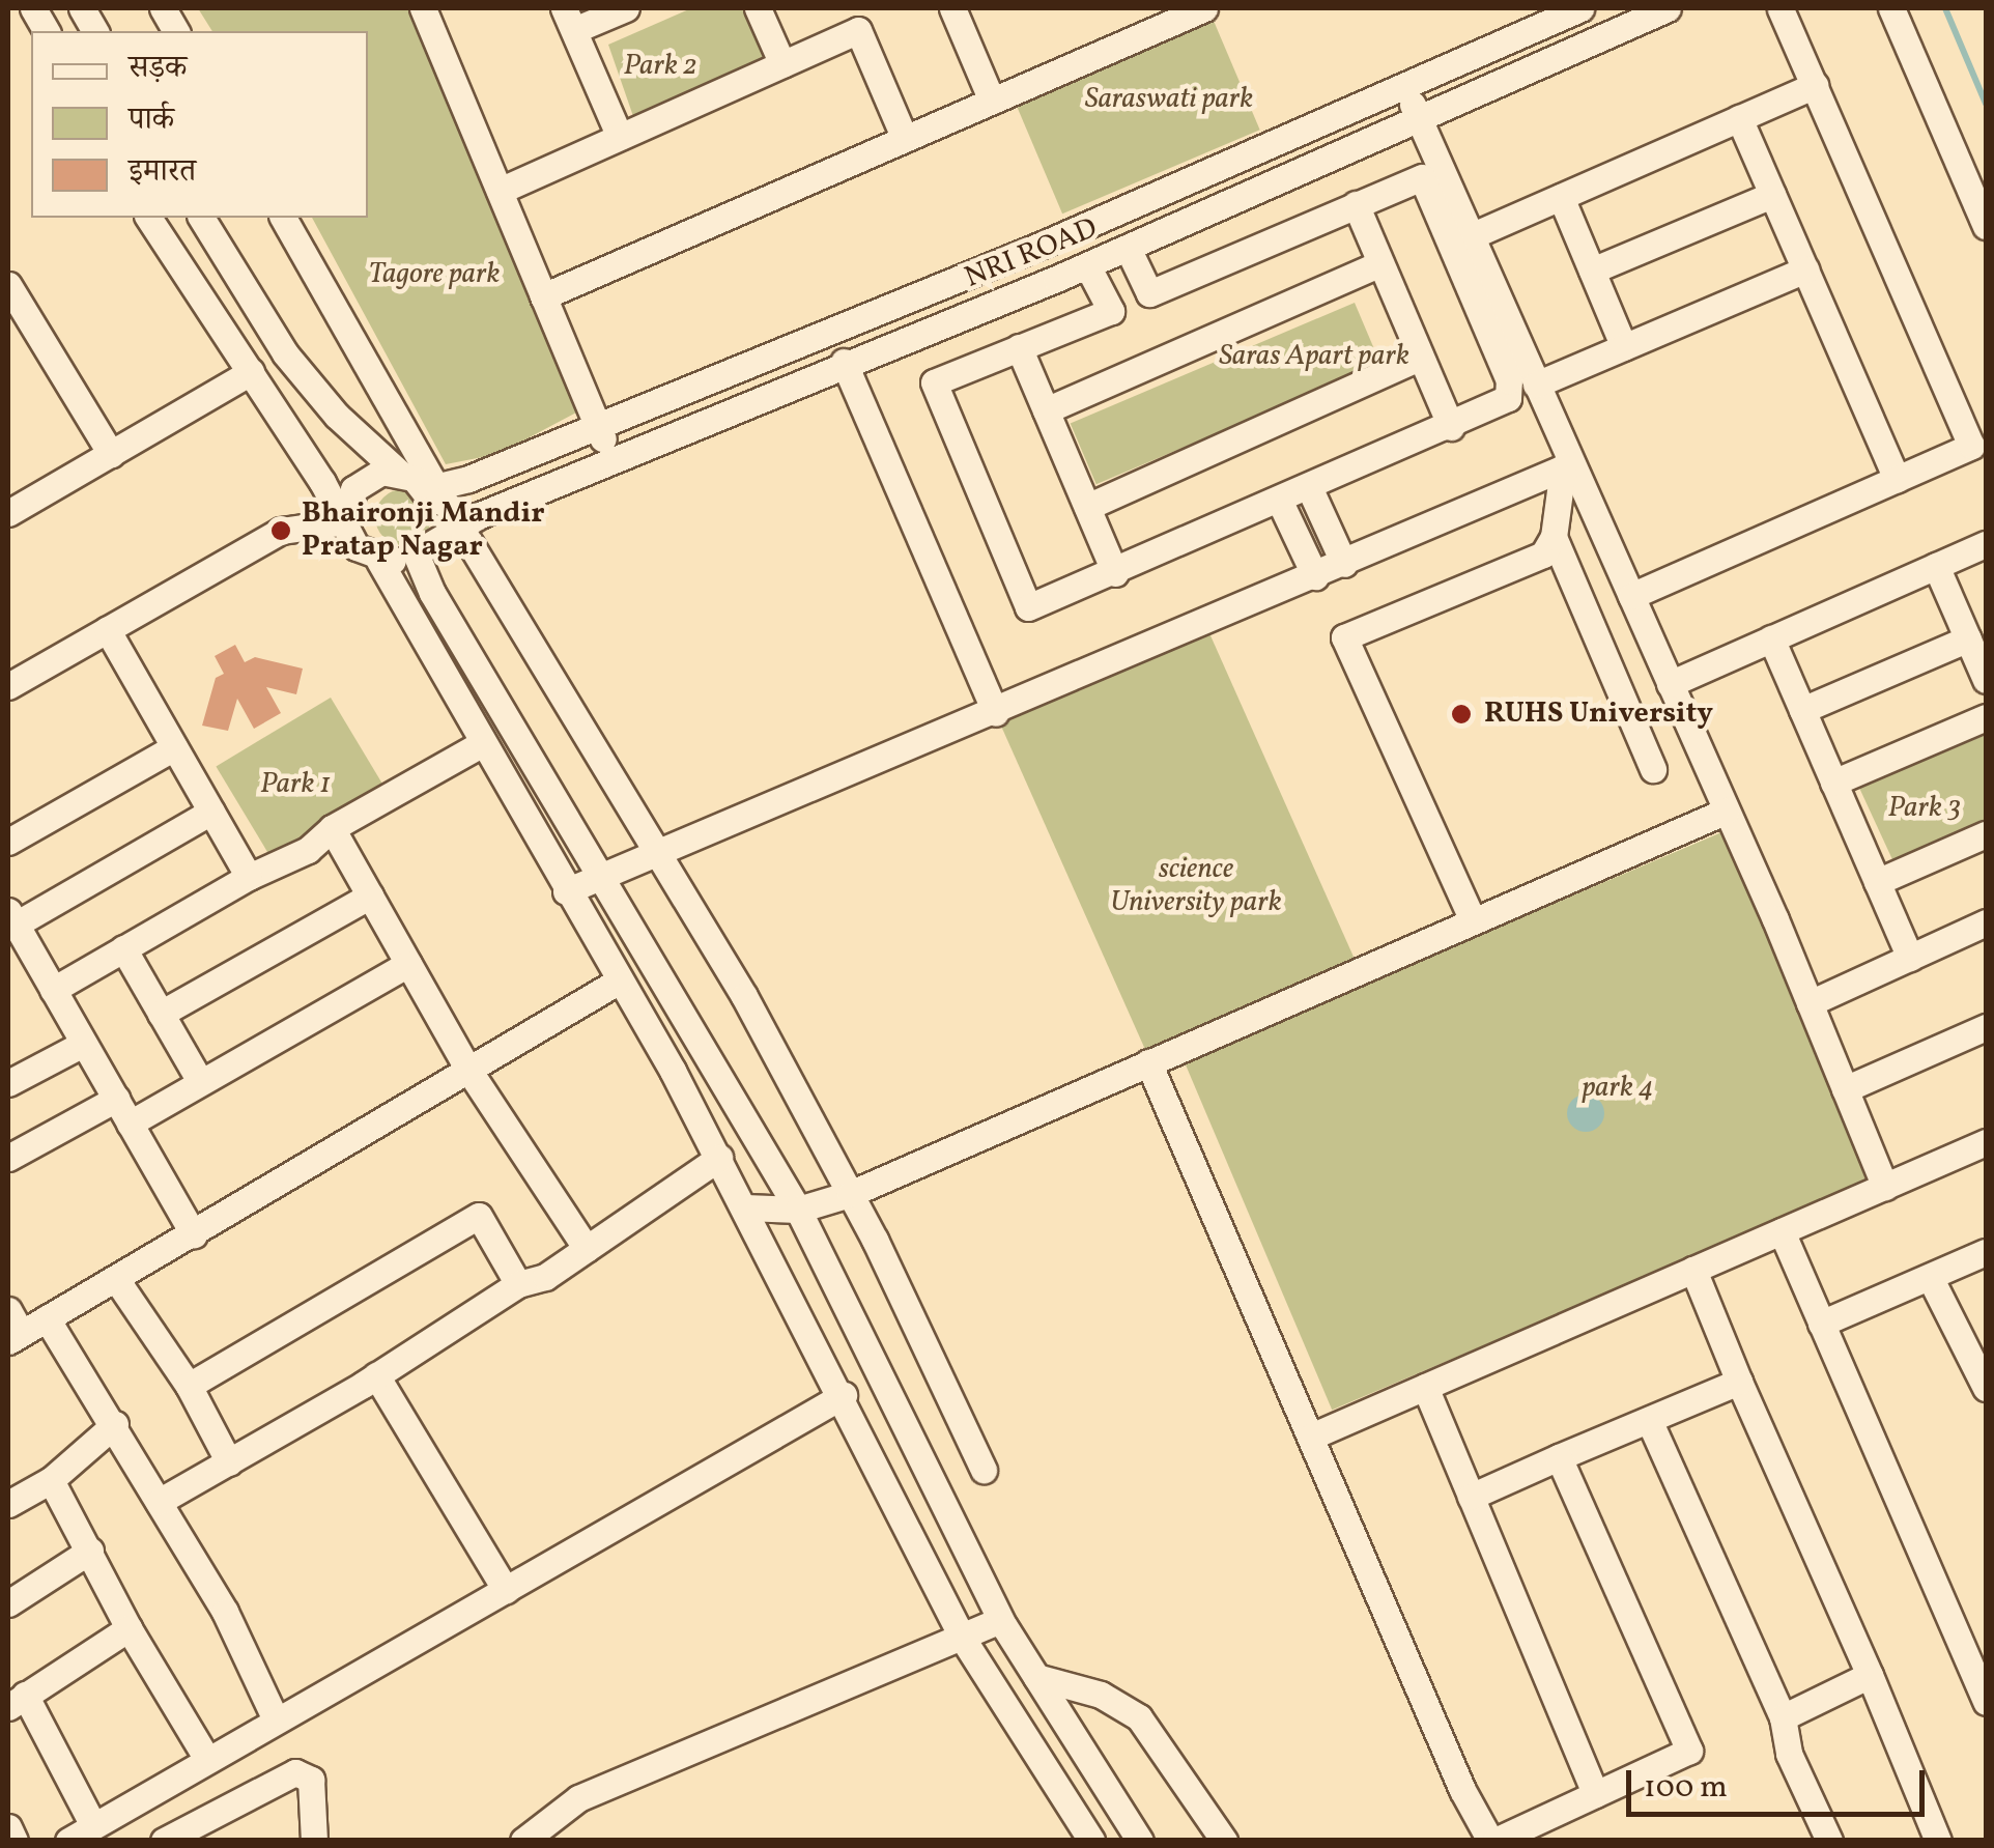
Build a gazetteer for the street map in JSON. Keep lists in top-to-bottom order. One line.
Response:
{"streets":{"street":["NRI ROAD"]},"parks":["Park 2","Saraswati park","Tagore park","Saras Apart park","Park 1","Park 3","science University park","park 4"],"places":["Bhaironji Mandir Pratap Nagar","RUHS University"],"legend":["सड़क","पार्क","इमारत"],"scale_bar":"100 m"}
